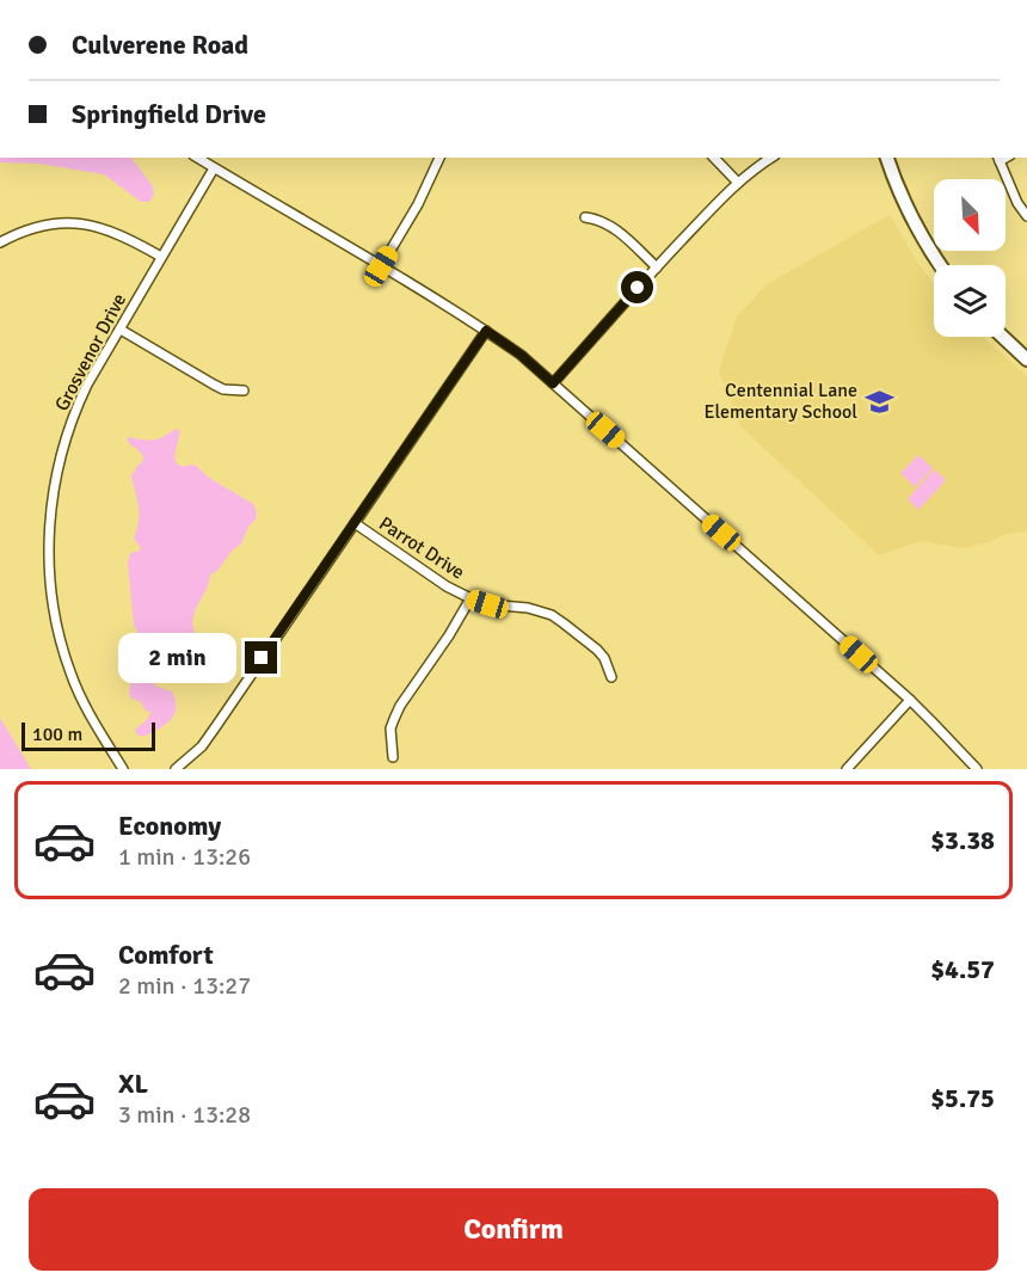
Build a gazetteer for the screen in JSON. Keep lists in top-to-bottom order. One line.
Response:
{"streets":{"street":["Grosvenor Drive","Parrot Drive"]},"places":{"school or university":["Centennial Lane Elementary School"]},"scale_bar":"100 m","north":"bottom right","page":{"banner":["Culverene Road","Springfield Drive"],"bubble":"2 min","scale":"100 m","list":[{"name":"Economy","note":"1 min · 13:26","value":"$3.38"},{"name":"Comfort","note":"2 min · 13:27","value":"$4.57"},{"name":"XL","note":"3 min · 13:28","value":"$5.75"}],"buttons":"Confirm"}}
